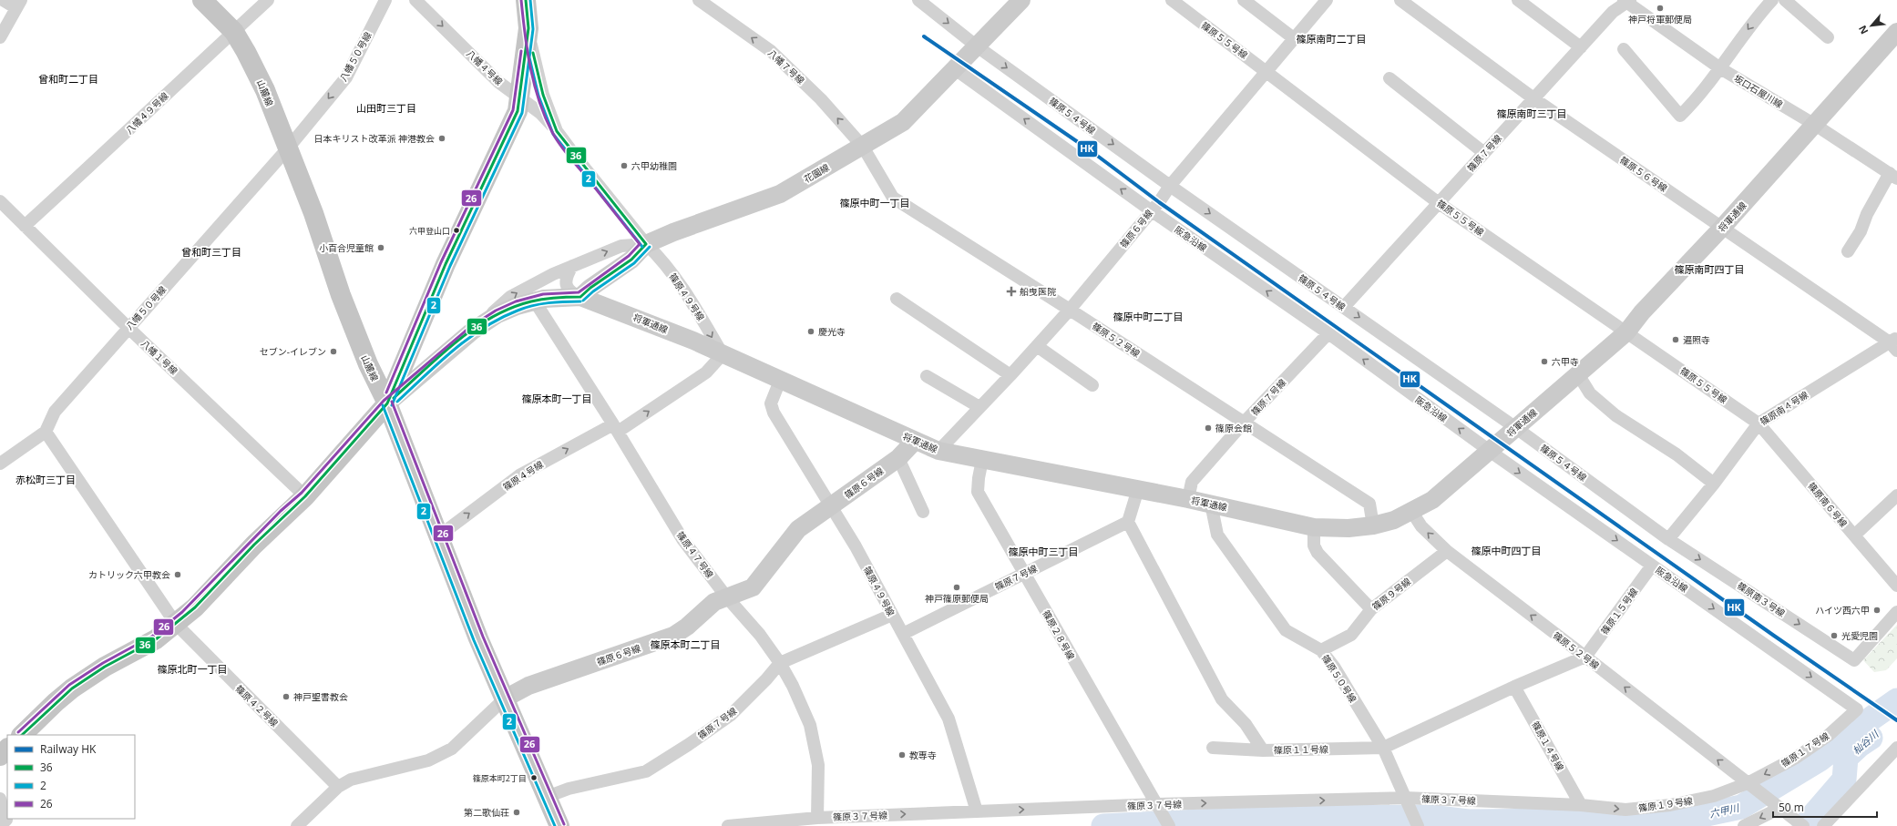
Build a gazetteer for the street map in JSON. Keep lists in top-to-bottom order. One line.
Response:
{"streets":{"main road":["山麓線"],"street":["篠原５５号線","八幡５０号線","八幡７号線","八幡４号線","坂口石屋川線","八幡４９号線","篠原５４号線","篠原７号線","花園線","篠原５６号線","将軍通線","篠原６号線","阪急沿線","篠原４９号線","篠原５２号線","八幡１号線","篠原南４号線","篠原４号線","篠原南６号線","篠原４７号線","篠原９号線","篠原南３号線","篠原１５号線","篠原２８号線","篠原５０号線","篠原４２号線","篠原１４号線","篠原１１号線","篠原１７号線","篠原３７号線","篠原１９号線"]},"crossings":[["篠原５５号線","篠原７号線"],["篠原５５号線","将軍通線"],["篠原５５号線","篠原６号線"],["篠原５５号線","篠原南４号線"],["篠原５５号線","篠原南６号線"],["八幡５０号線","山麓線"],["八幡５０号線","八幡１号線"],["八幡７号線","花園線"],["八幡７号線","篠原５２号線"],["八幡４号線","花園線"],["八幡４号線","篠原４９号線"],["坂口石屋川線","篠原７号線"],["坂口石屋川線","将軍通線"],["山麓線","八幡４９号線"],["山麓線","篠原７号線"],["山麓線","将軍通線"],["山麓線","篠原６号線"],["山麓線","篠原４号線"],["八幡４９号線","八幡１号線"],["篠原５４号線","篠原７号線"],["篠原５４号線","花園線"],["篠原５４号線","将軍通線"],["篠原５４号線","篠原６号線"],["篠原５４号線","篠原南４号線"],["篠原５４号線","篠原南３号線"],["篠原７号線","篠原５６号線"],["篠原７号線","将軍通線"],["篠原７号線","阪急沿線"],["篠原７号線","篠原４９号線"],["篠原７号線","篠原５２号線"],["篠原７号線","篠原４７号線"],["篠原７号線","篠原２８号線"],["篠原７号線","篠原１１号線"],["花園線","将軍通線"],["花園線","阪急沿線"],["花園線","篠原４９号線"],["花園線","篠原５２号線"],["篠原５６号線","将軍通線"],["篠原５６号線","篠原南４号線"],["将軍通線","篠原６号線"],["将軍通線","阪急沿線"],["将軍通線","篠原４９号線"],["将軍通線","篠原５２号線"],["将軍通線","篠原４号線"],["将軍通線","篠原４７号線"],["将軍通線","篠原２８号線"],["将軍通線","篠原５０号線"],["篠原６号線","阪急沿線"],["篠原６号線","篠原４９号線"],["篠原６号線","篠原５２号線"],["篠原６号線","篠原４７号線"],["篠原６号線","篠原４２号線"],["阪急沿線","篠原１５号線"],["阪急沿線","篠原１７号線"],["篠原４９号線","篠原４号線"],["篠原４９号線","篠原３７号線"],["篠原５２号線","篠原９号線"],["篠原５２号線","篠原１５号線"],["篠原５２号線","篠原１１号線"],["篠原５２号線","篠原１７号線"],["篠原５２号線","篠原１９号線"],["篠原南４号線","篠原南６号線"],["篠原南４号線","篠原南３号線"],["篠原４号線","篠原４７号線"],["篠原４７号線","篠原３７号線"],["篠原９号線","篠原５０号線"],["篠原１５号線","篠原１１号線"],["篠原２８号線","篠原３７号線"],["篠原５０号線","篠原１１号線"],["篠原５０号線","篠原３７号線"],["篠原１４号線","篠原１１号線"],["篠原１４号線","篠原３７号線"],["篠原１４号線","篠原１９号線"],["篠原１７号線","篠原１９号線"],["篠原３７号線","篠原１９号線"]],"one_way":["八幡７号線","篠原５４号線","篠原５２号線","篠原４号線","篠原南３号線","篠原３７号線","篠原１９号線"],"districts":["篠原南町二丁目","曾和町二丁目","山田町三丁目","篠原南町三丁目","篠原中町一丁目","曾和町三丁目","篠原南町四丁目","篠原中町二丁目","篠原本町一丁目","赤松町三丁目","篠原中町四丁目","篠原中町三丁目","篠原本町二丁目","篠原北町一丁目"],"water":["杣谷川","六甲川"],"places":{"other":["神戸将軍郵便局","日本キリスト改革派 神港教会","六甲幼稚園","六甲登山口","小百合児童館","慶光寺","遍照寺","セブン-イレブン","六甲寺","篠原会館","カトリック六甲教会","神戸篠原郵便局","ハイツ西六甲","光愛児園","神戸聖書教会","教専寺","篠原本町2丁目","第二歌仙荘"],"health":["船曳医院"]},"lines":["transit line 36","transit line 2","transit line 26","rail line HK"],"legend":["Railway HK","36","2","26"],"scale_bar":"50 m","north":"bottom left"}
